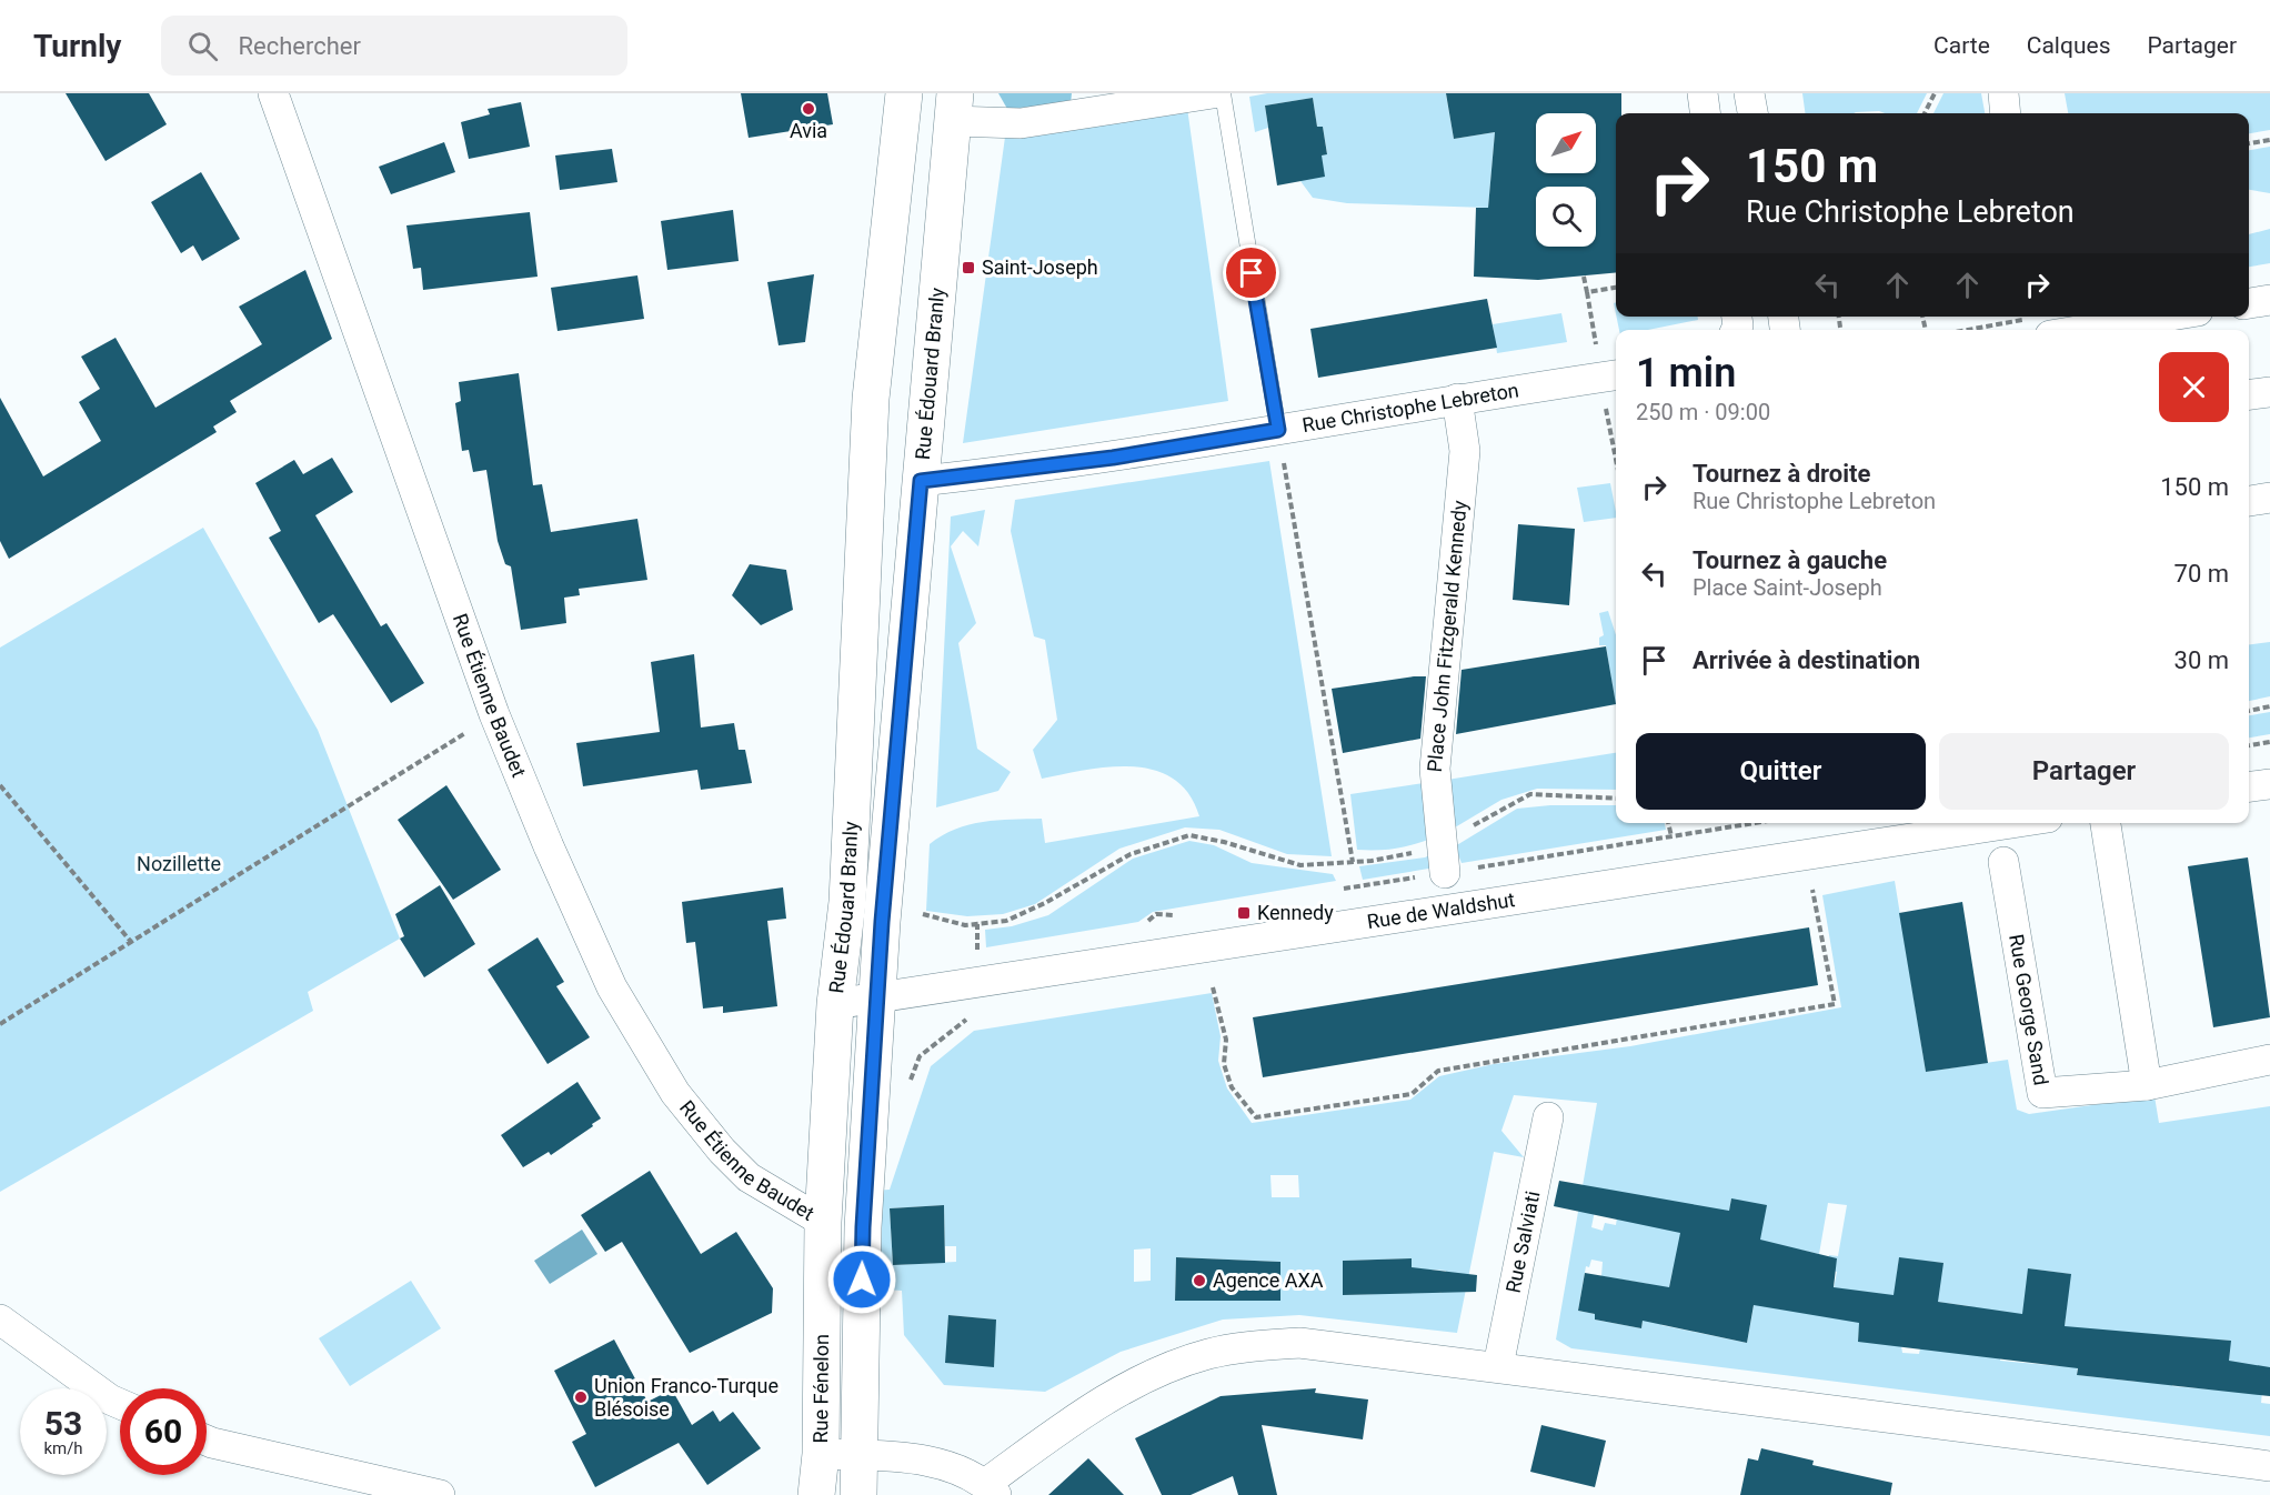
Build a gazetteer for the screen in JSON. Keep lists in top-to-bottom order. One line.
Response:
{"streets":{"main road":["Rue Édouard Branly","Rue Fénelon"],"street":["Rue Christophe Lebreton","Place John Fitzgerald Kennedy","Rue Étienne Baudet","Rue de Waldshut","Rue George Sand","Rue Salviati"]},"crossings":[["Rue Édouard Branly","Rue Christophe Lebreton"],["Rue Édouard Branly","Rue Étienne Baudet"],["Rue Édouard Branly","Rue de Waldshut"],["Rue Édouard Branly","Rue Fénelon"],["Rue Christophe Lebreton","Place John Fitzgerald Kennedy"]],"parks":["Nozillette"],"places":{"other":["Avia","Agence AXA","Union Franco-Turque Blésoise"],"transit":["Saint-Joseph","Kennedy"]},"north":"top right","page":{"header":"Turnly","search":"Rechercher","nav":["Carte","Calques","Partager"],"turn":["150 m","Rue Christophe Lebreton"],"heading":["1 min","250 m · 09:00"],"list":[{"name":"Tournez à droite","note":"Rue Christophe Lebreton","value":"150 m"},{"name":"Tournez à gauche","note":"Place Saint-Joseph","value":"70 m"},{"name":"Arrivée à destination","value":"30 m"}],"buttons":["Quitter","Partager"],"speed":"53 km/h","limit":"60"}}
